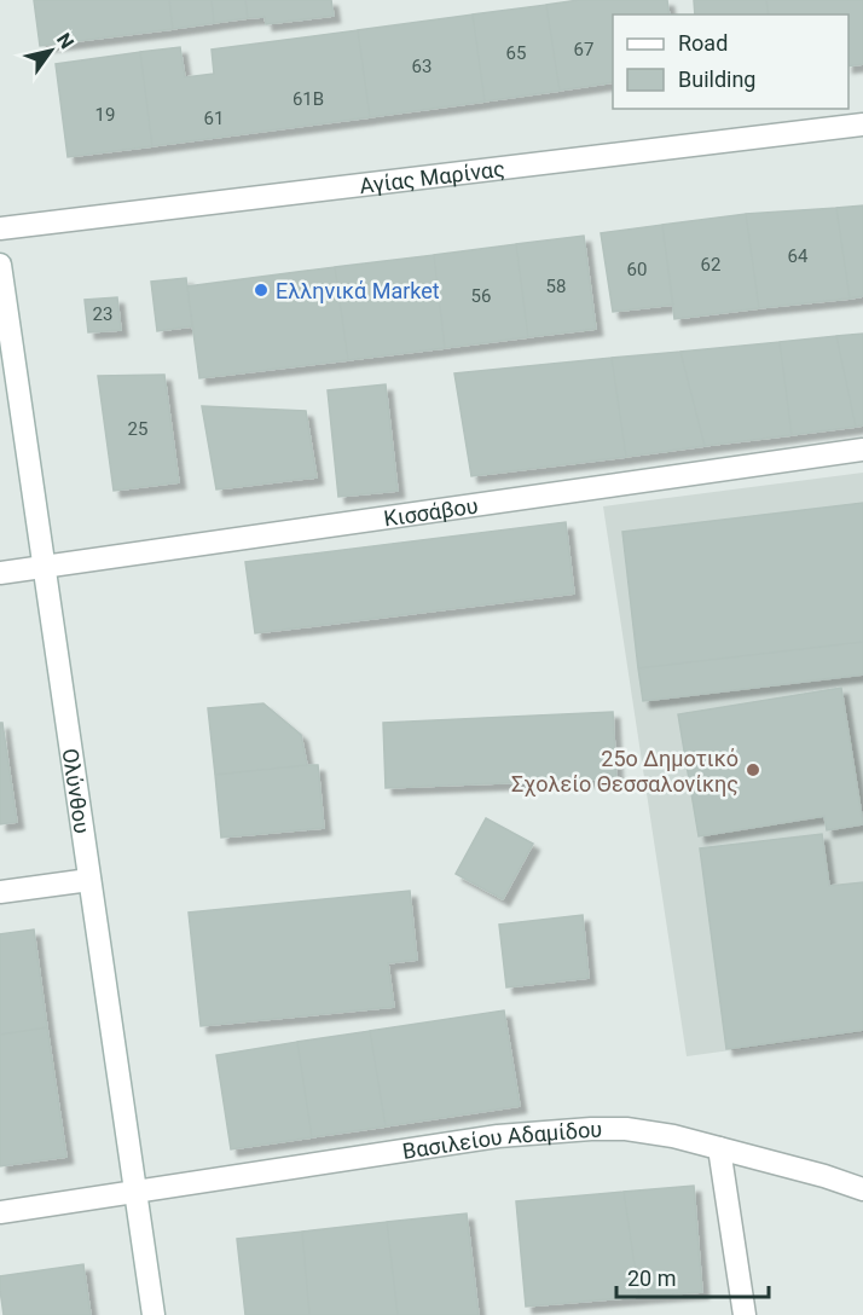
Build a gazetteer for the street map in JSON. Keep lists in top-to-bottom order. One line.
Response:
{"streets":{"street":["Αγίας Μαρίνας","Κισσάβου","Ολύνθου","Βασιλείου Αδαμίδου"]},"crossings":[["Κισσάβου","Ολύνθου"],["Ολύνθου","Βασιλείου Αδαμίδου"]],"places":["Ελληνικά Market","25ο Δημοτικό Σχολείο Θεσσαλονίκης"],"house_numbers":["67","65","63","61Β","19","61","64","62","60","58","56","23","25"],"legend":["Road","Building"],"scale_bar":"20 m","north":"top right"}
